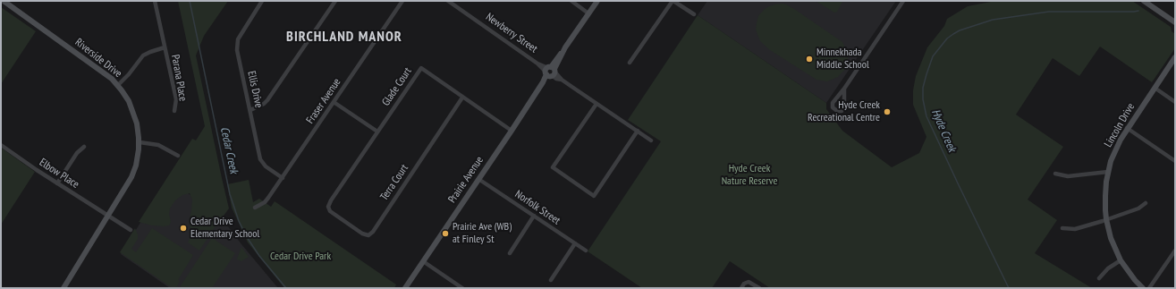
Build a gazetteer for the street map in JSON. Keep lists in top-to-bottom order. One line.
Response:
{"streets":{"street":["Newberry Street","Riverside Drive","Parana Place","Glade Court","Ellis Drive","Fraser Avenue","Lincoln Drive","Elbow Place","Prairie Avenue","Terra Court","Norfolk Street"]},"crossings":[["Newberry Street","Prairie Avenue"],["Riverside Drive","Elbow Place"],["Glade Court","Prairie Avenue"],["Glade Court","Terra Court"],["Ellis Drive","Fraser Avenue"],["Prairie Avenue","Norfolk Street"]],"districts":["BIRCHLAND MANOR"],"water":["Hyde Creek","Cedar Creek"],"parks":["Hyde Creek Nature Reserve","Cedar Drive Park"],"places":["Minnekhada Middle School","Hyde Creek Recreational Centre","Cedar Drive Elementary School","Prairie Ave (WB) at Finley St"]}
